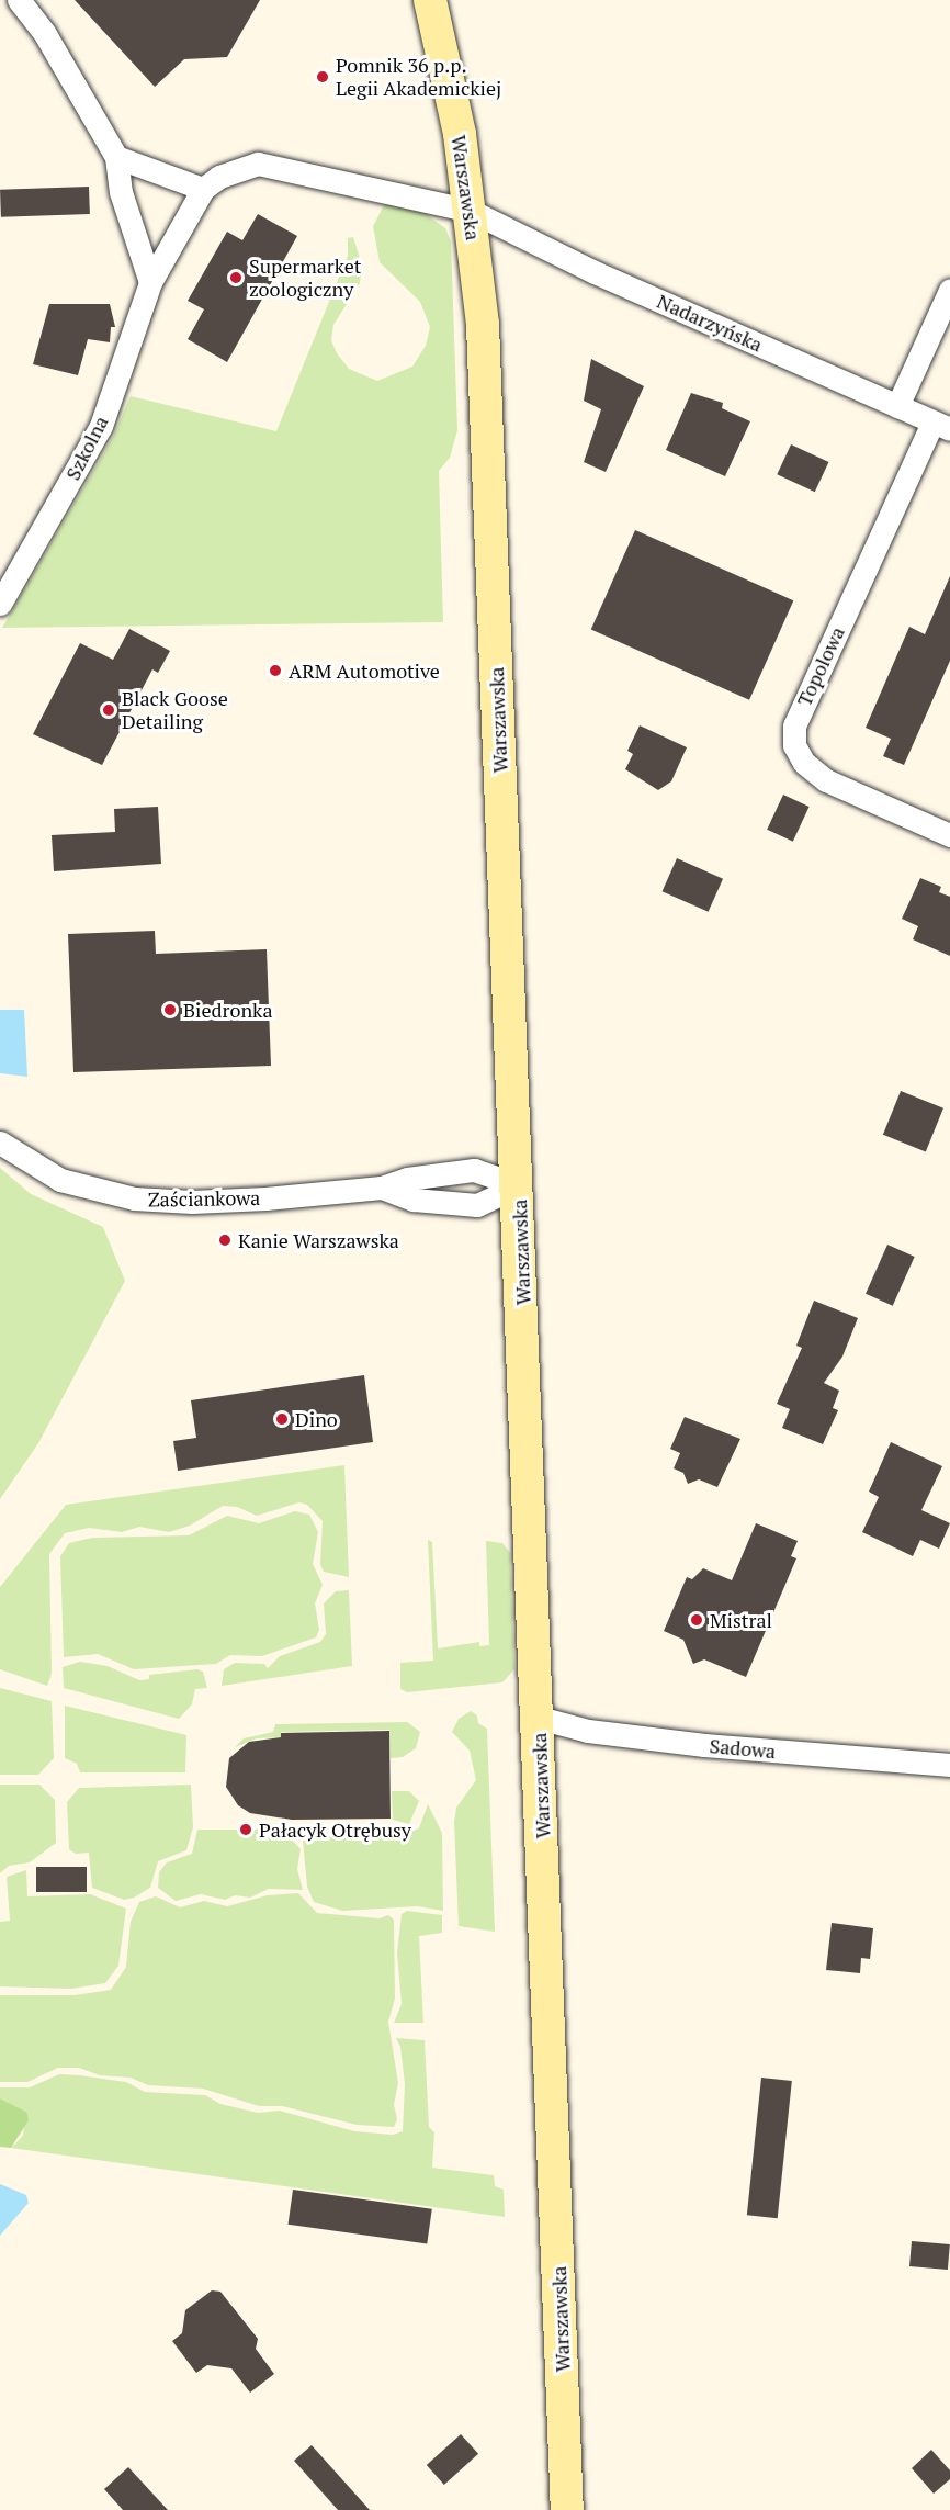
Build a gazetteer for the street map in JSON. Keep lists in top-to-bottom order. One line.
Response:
{"streets":{"main road":["Warszawska"],"street":["Nadarzyńska","Szkolna","Topolowa","Zaściankowa","Sadowa"]},"crossings":[["Warszawska","Nadarzyńska"],["Warszawska","Zaściankowa"],["Warszawska","Sadowa"],["Nadarzyńska","Topolowa"]],"places":["Pomnik 36 p.p. Legii Akademickiej","Supermarket zoologiczny","ARM Automotive","Black Goose Detailing","Biedronka","Kanie Warszawska","Dino","Mistral","Pałacyk Otrębusy"]}
